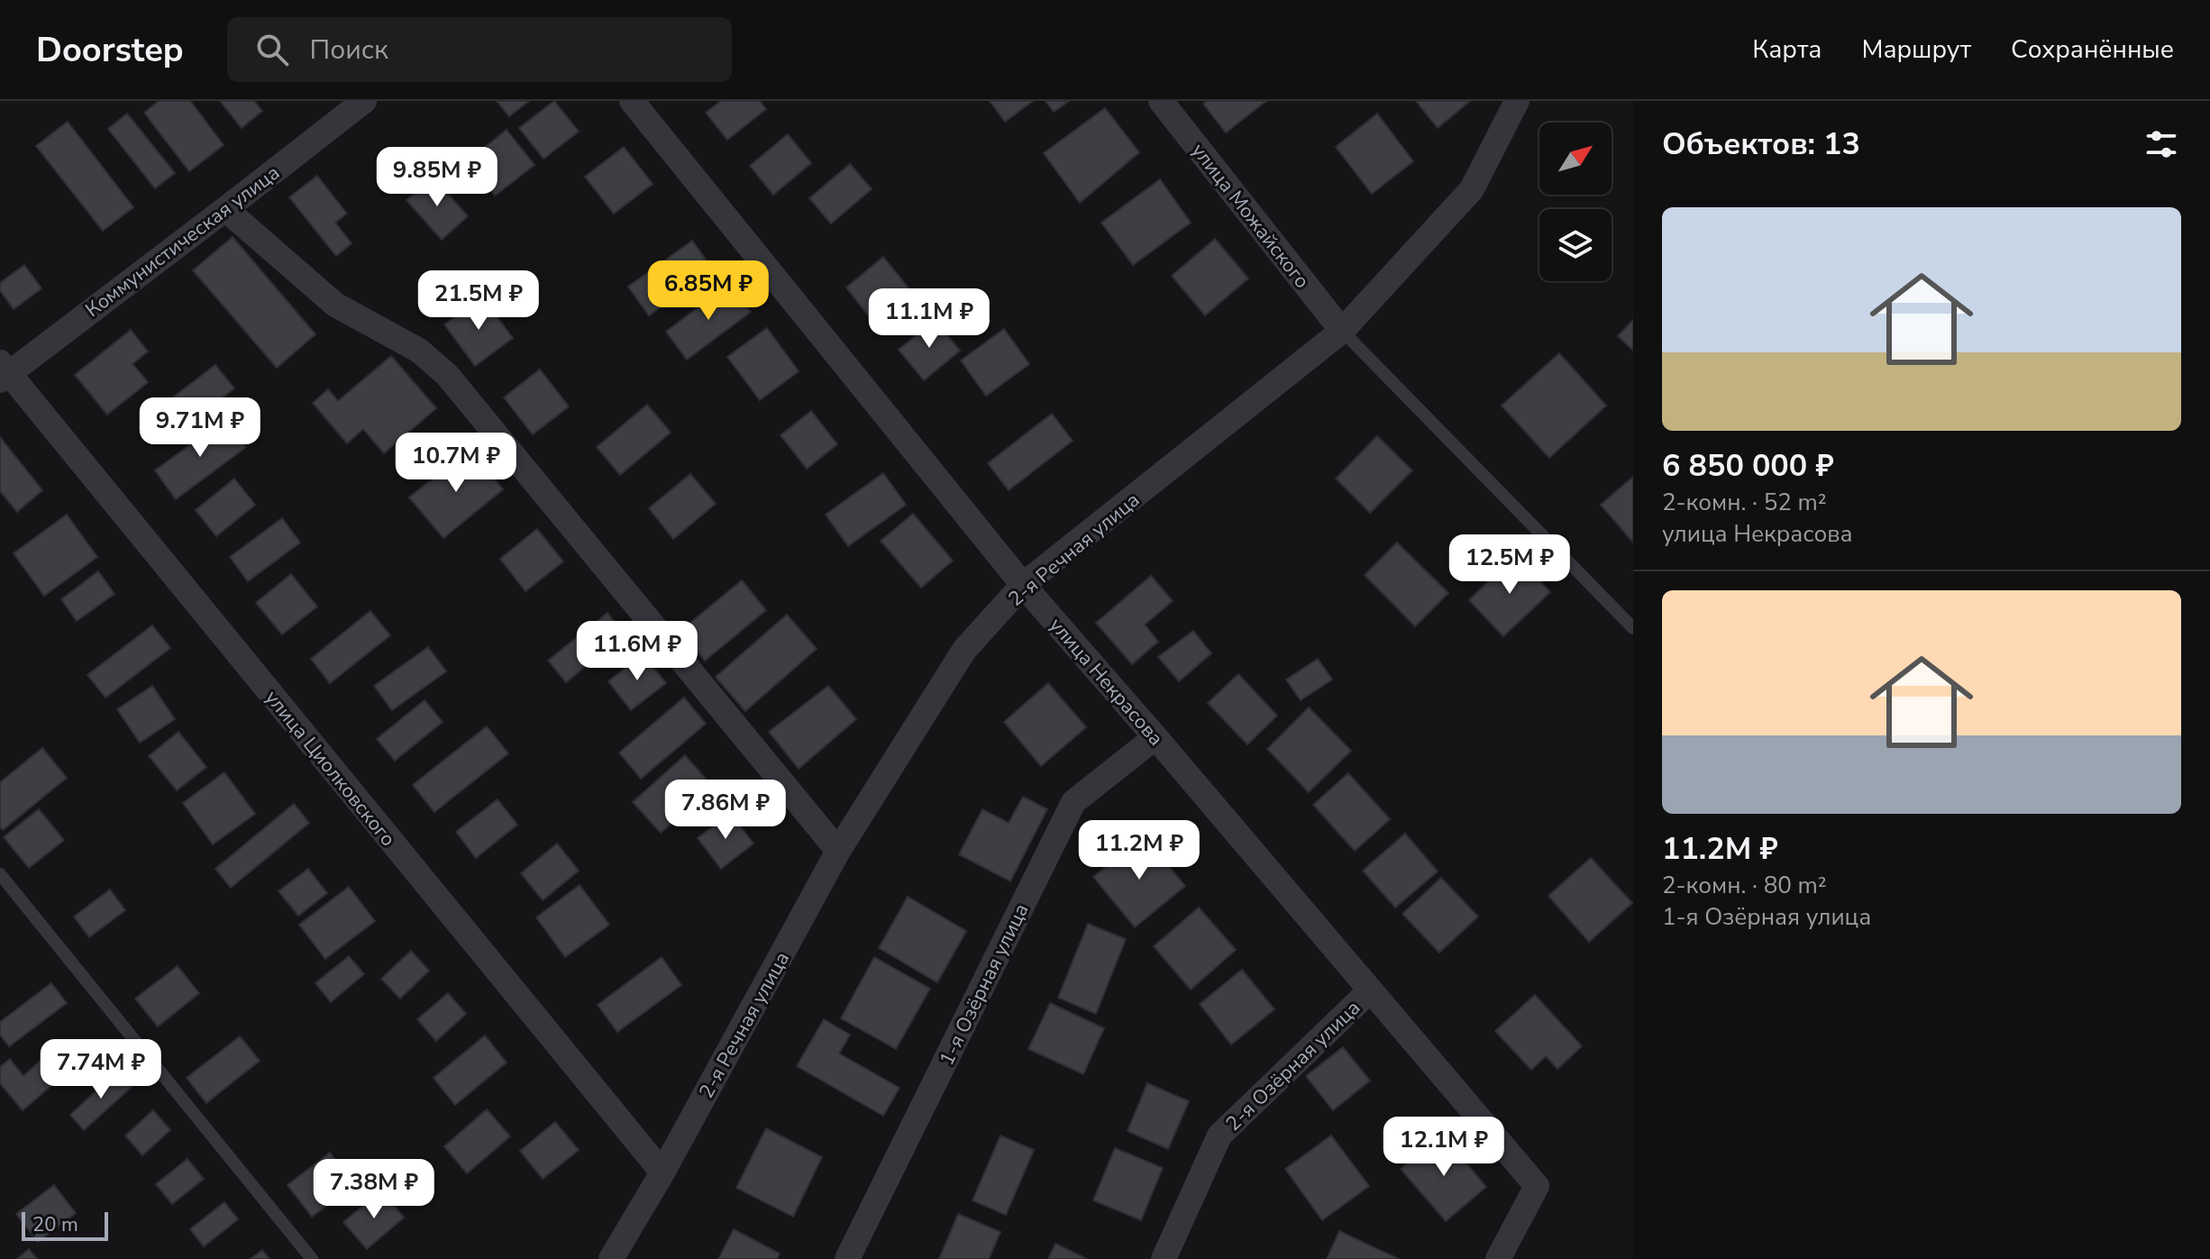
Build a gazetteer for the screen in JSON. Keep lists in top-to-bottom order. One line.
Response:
{"streets":{"street":["улица Можайского","Коммунистическая улица","2-я Речная улица","улица Некрасова","улица Циолковского","1-я Озёрная улица","2-я Озёрная улица"]},"crossings":[["улица Можайского","2-я Речная улица"],["Коммунистическая улица","улица Циолковского"],["2-я Речная улица","улица Некрасова"],["2-я Речная улица","улица Циолковского"],["улица Некрасова","1-я Озёрная улица"],["улица Некрасова","2-я Озёрная улица"]],"scale_bar":"20 m","north":"top right","page":{"header":"Doorstep","search":"Поиск","nav":["Карта","Маршрут","Сохранённые"],"heading":"Объектов: 13","price":["9.85M ₽","6.85M ₽","21.5M ₽","11.1M ₽","9.71M ₽","10.7M ₽","12.5M ₽","11.6M ₽","7.86M ₽","11.2M ₽","7.74M ₽","12.1M ₽","7.38M ₽"],"list":[{"name":"6 850 000 ₽","note":"2-комн. · 52 m² · улица Некрасова"},{"name":"11.2M ₽","note":"2-комн. · 80 m² · 1-я Озёрная улица"}],"scale":"20 m"}}
